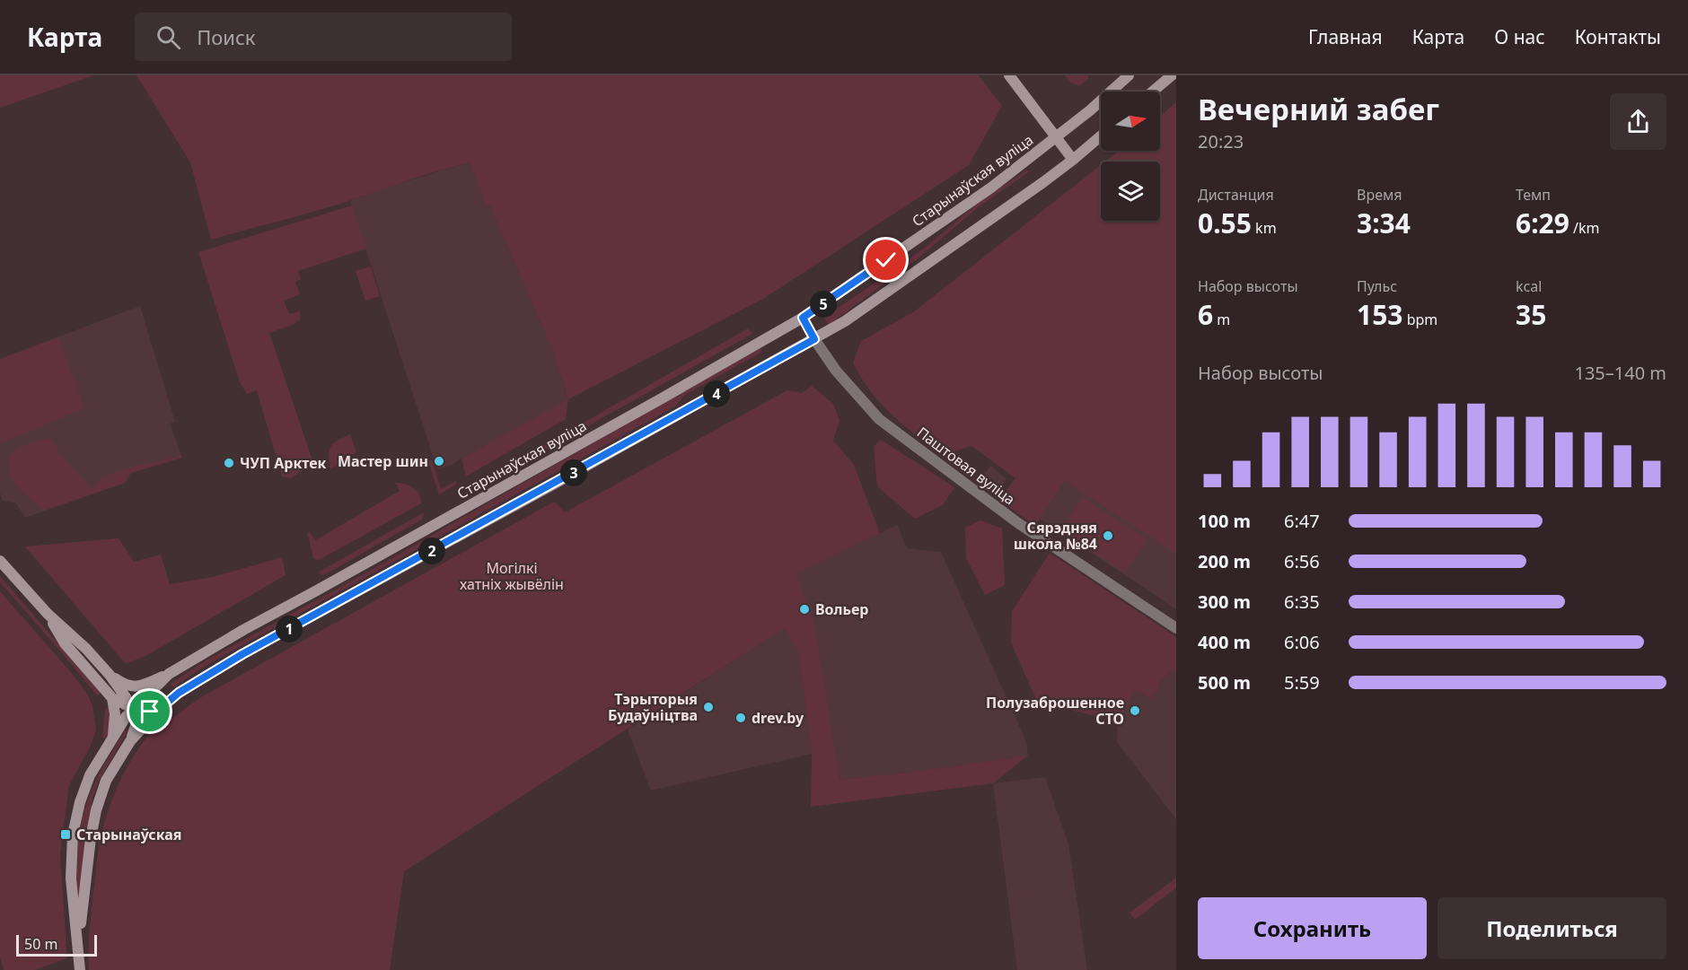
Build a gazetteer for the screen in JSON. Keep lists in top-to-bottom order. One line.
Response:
{"streets":{"main road":["Старынаўская вуліца"],"street":["Паштовая вуліца"]},"crossings":[["Старынаўская вуліца","Паштовая вуліца"]],"parks":["Могілкі хатніх жывёлін"],"places":{"other":["Мастер шин","ЧУП Арктек","Сярэдняя школа №84","Вольер","Тэрыторыя Будаўніцтва","Полузаброшенное СТО","drev.by"],"transit":["Старынаўская"]},"scale_bar":"50 m","north":"right","page":{"header":"Карта","search":"Поиск","nav":["Главная","Карта","О нас","Контакты"],"heading":["Вечерний забег","20:23"],"stats":[["Дистанция","0.55 km"],["Время","3:34"],["Темп","6:29 /km"],["Набор высоты","6 m"],["Пульс","153 bpm"],["kcal","35"]],"pins":["5","4","3","2","1"],"chart":["Набор высоты","135–140 m"],"list":[{"name":"100 m","note":"6:47"},{"name":"200 m","note":"6:56"},{"name":"300 m","note":"6:35"},{"name":"400 m","note":"6:06"},{"name":"500 m","note":"5:59"}],"buttons":["Сохранить","Поделиться"],"scale":"50 m"}}
